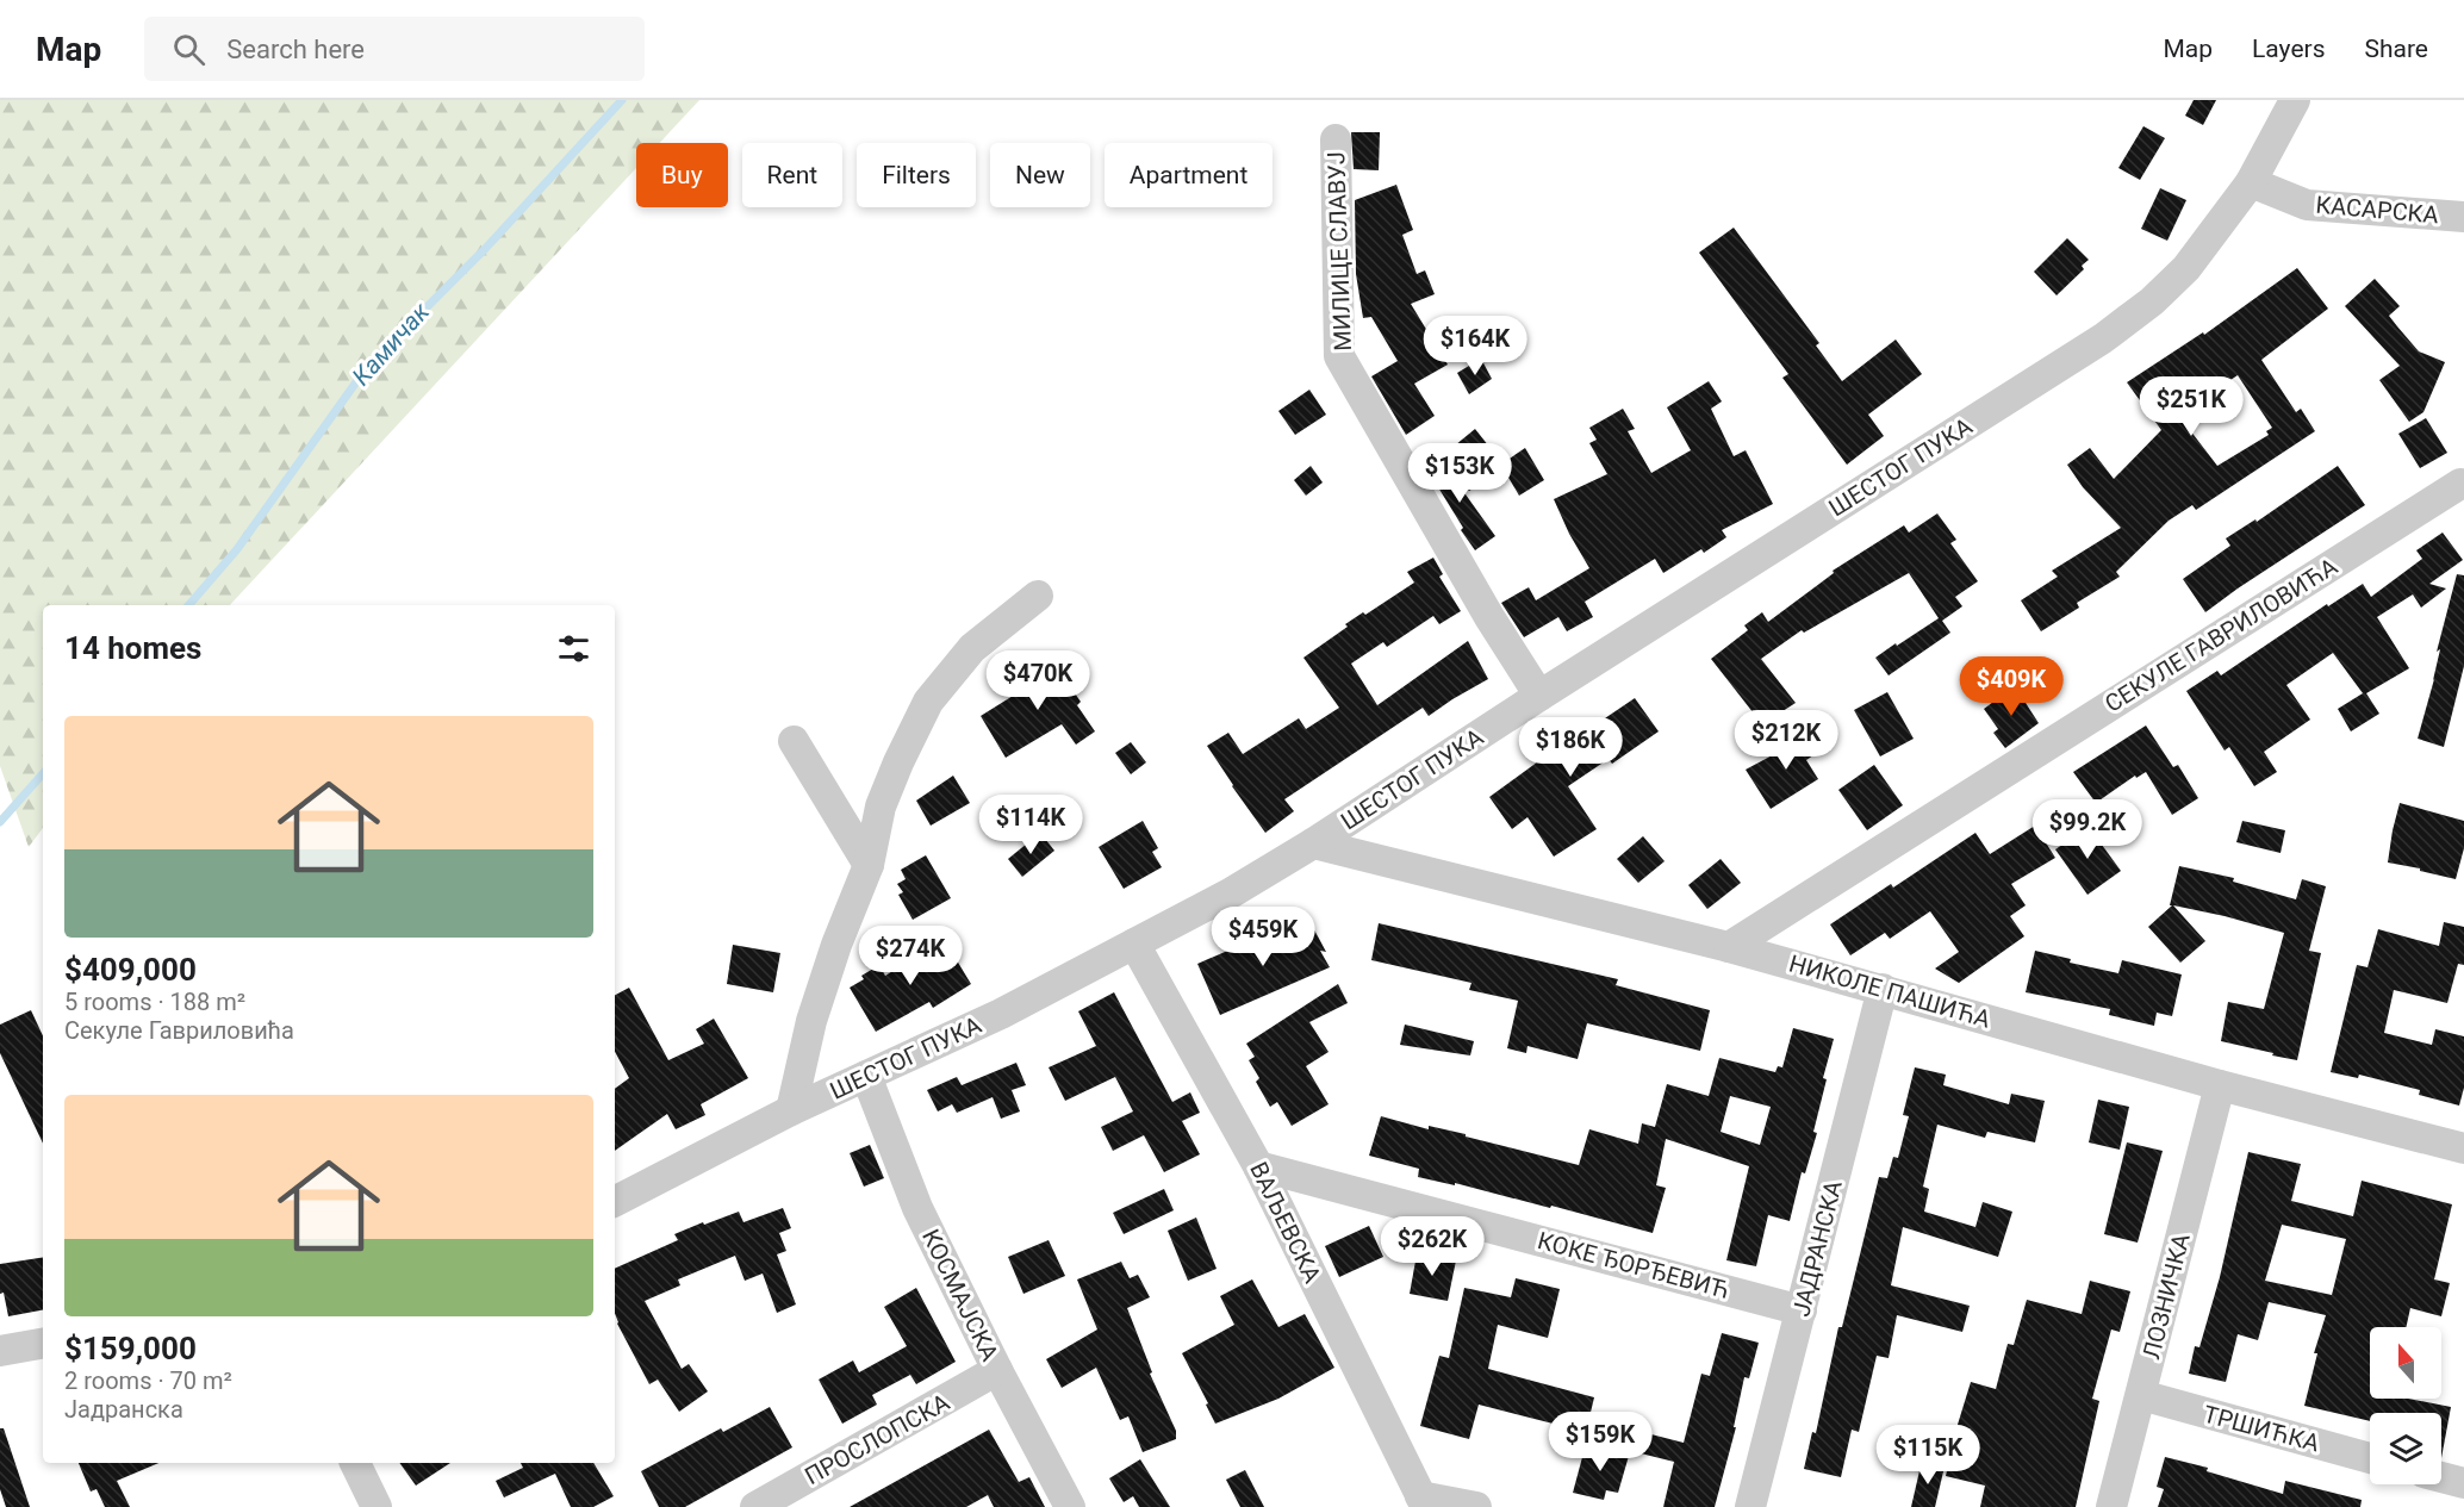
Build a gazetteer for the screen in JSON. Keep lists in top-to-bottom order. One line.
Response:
{"streets":{"street":["КАСАРСКА","МИЛИЦЕ СЛАВУЈ","ШЕСТОГ ПУКА","СЕКУЛЕ ГАВРИЛОВИЋА","НИКОЛЕ ПАШИЋА","ВАЉЕВСКА","ЈАДРАНСКА","КОКЕ ЂОРЂЕВИЋ","КОСМАЈСКА","ЛОЗНИЧКА","ТРШИЋКА","ПРОСЛОПСКА"]},"crossings":[["КАСАРСКА","ШЕСТОГ ПУКА"],["МИЛИЦЕ СЛАВУЈ","ШЕСТОГ ПУКА"],["ШЕСТОГ ПУКА","НИКОЛЕ ПАШИЋА"],["ШЕСТОГ ПУКА","ВАЉЕВСКА"],["ШЕСТОГ ПУКА","КОСМАЈСКА"],["СЕКУЛЕ ГАВРИЛОВИЋА","НИКОЛЕ ПАШИЋА"],["НИКОЛЕ ПАШИЋА","ЈАДРАНСКА"],["НИКОЛЕ ПАШИЋА","ЛОЗНИЧКА"],["ВАЉЕВСКА","КОКЕ ЂОРЂЕВИЋ"],["ЈАДРАНСКА","КОКЕ ЂОРЂЕВИЋ"],["КОСМАЈСКА","ПРОСЛОПСКА"],["ЛОЗНИЧКА","ТРШИЋКА"]],"water":["Камичак"],"north":"top","page":{"header":"Map","search":"Search here","nav":["Map","Layers","Share"],"chip":["Buy","Rent","Filters","New","Apartment"],"price":["$164K","$251K","$153K","$470K","$409K","$212K","$186K","$114K","$99.2K","$459K","$274K","$262K","$159K","$115K"],"heading":"14 homes","list":[{"name":"$409,000","note":"5 rooms · 188 m² · Секуле Гавриловића"},{"name":"$159,000","note":"2 rooms · 70 m² · Јадранска"}]}}
